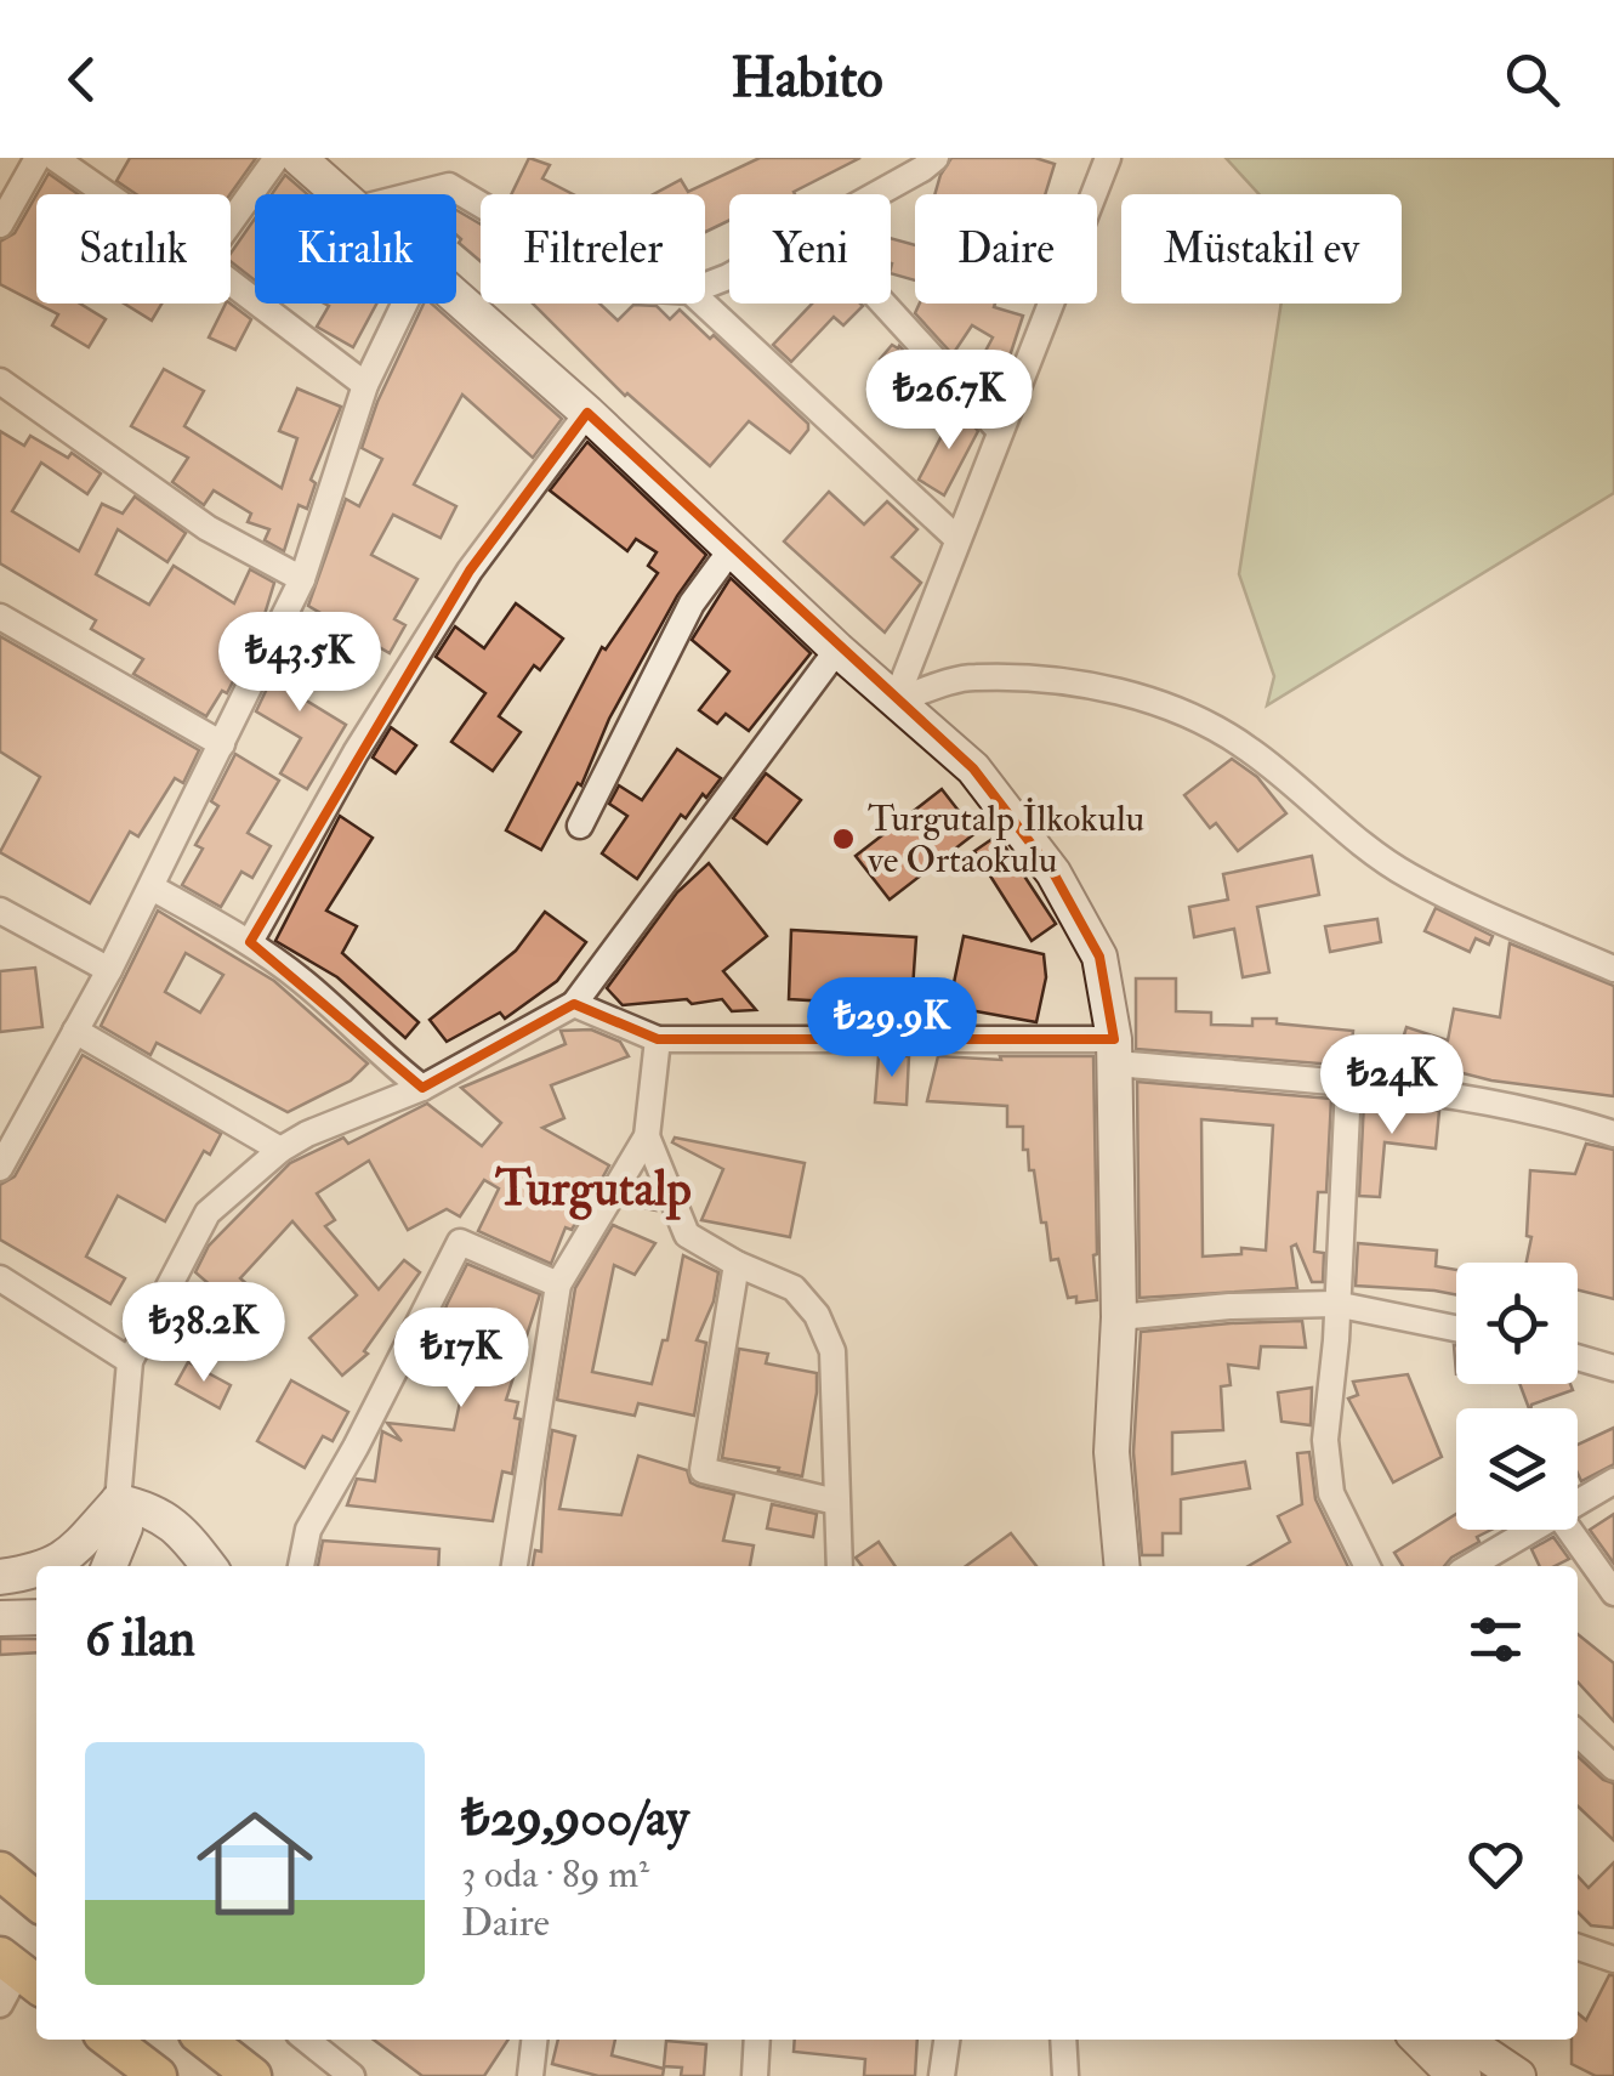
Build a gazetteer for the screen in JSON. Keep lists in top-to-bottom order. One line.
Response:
{"districts":["Turgutalp"],"places":["Turgutalp İlkokulu ve Ortaokulu"],"page":{"header":"Habito","chip":["Satılık","Kiralık","Filtreler","Yeni","Daire","Müstakil ev"],"price":["₺26.7K","₺43.5K","₺29.9K","₺24K","₺38.2K","₺17K"],"heading":"6 ilan","list":[{"name":"₺29,900/ay","note":"3 oda · 89 m² · Daire"}]}}
